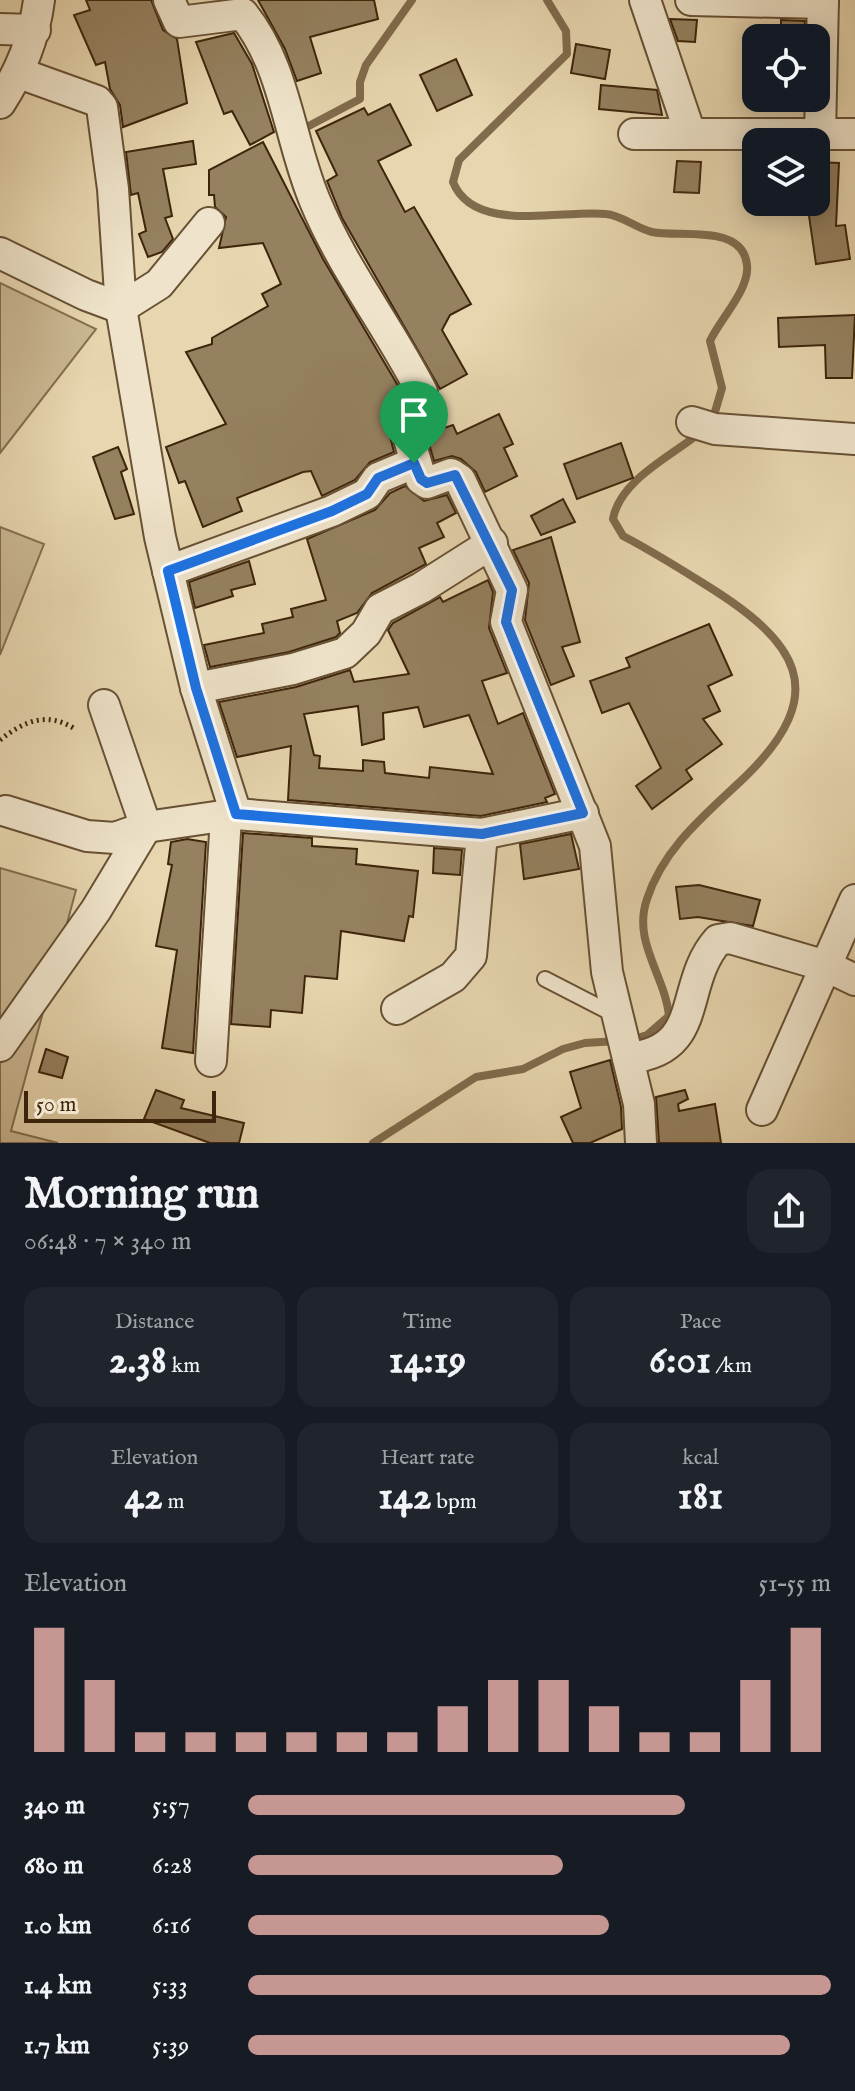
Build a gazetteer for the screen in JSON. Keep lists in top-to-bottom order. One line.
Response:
{"scale_bar":"50 m","page":{"scale":"50 m","heading":["Morning run","06:48 · 7 × 340 m"],"stats":[["Distance","2.38 km"],["Time","14:19"],["Pace","6:01 /km"],["Elevation","42 m"],["Heart rate","142 bpm"],["kcal","181"]],"chart":["Elevation","51–55 m"],"list":[{"name":"340 m","note":"5:57"},{"name":"680 m","note":"6:28"},{"name":"1.0 km","note":"6:16"},{"name":"1.4 km","note":"5:33"},{"name":"1.7 km","note":"5:39"}]}}
